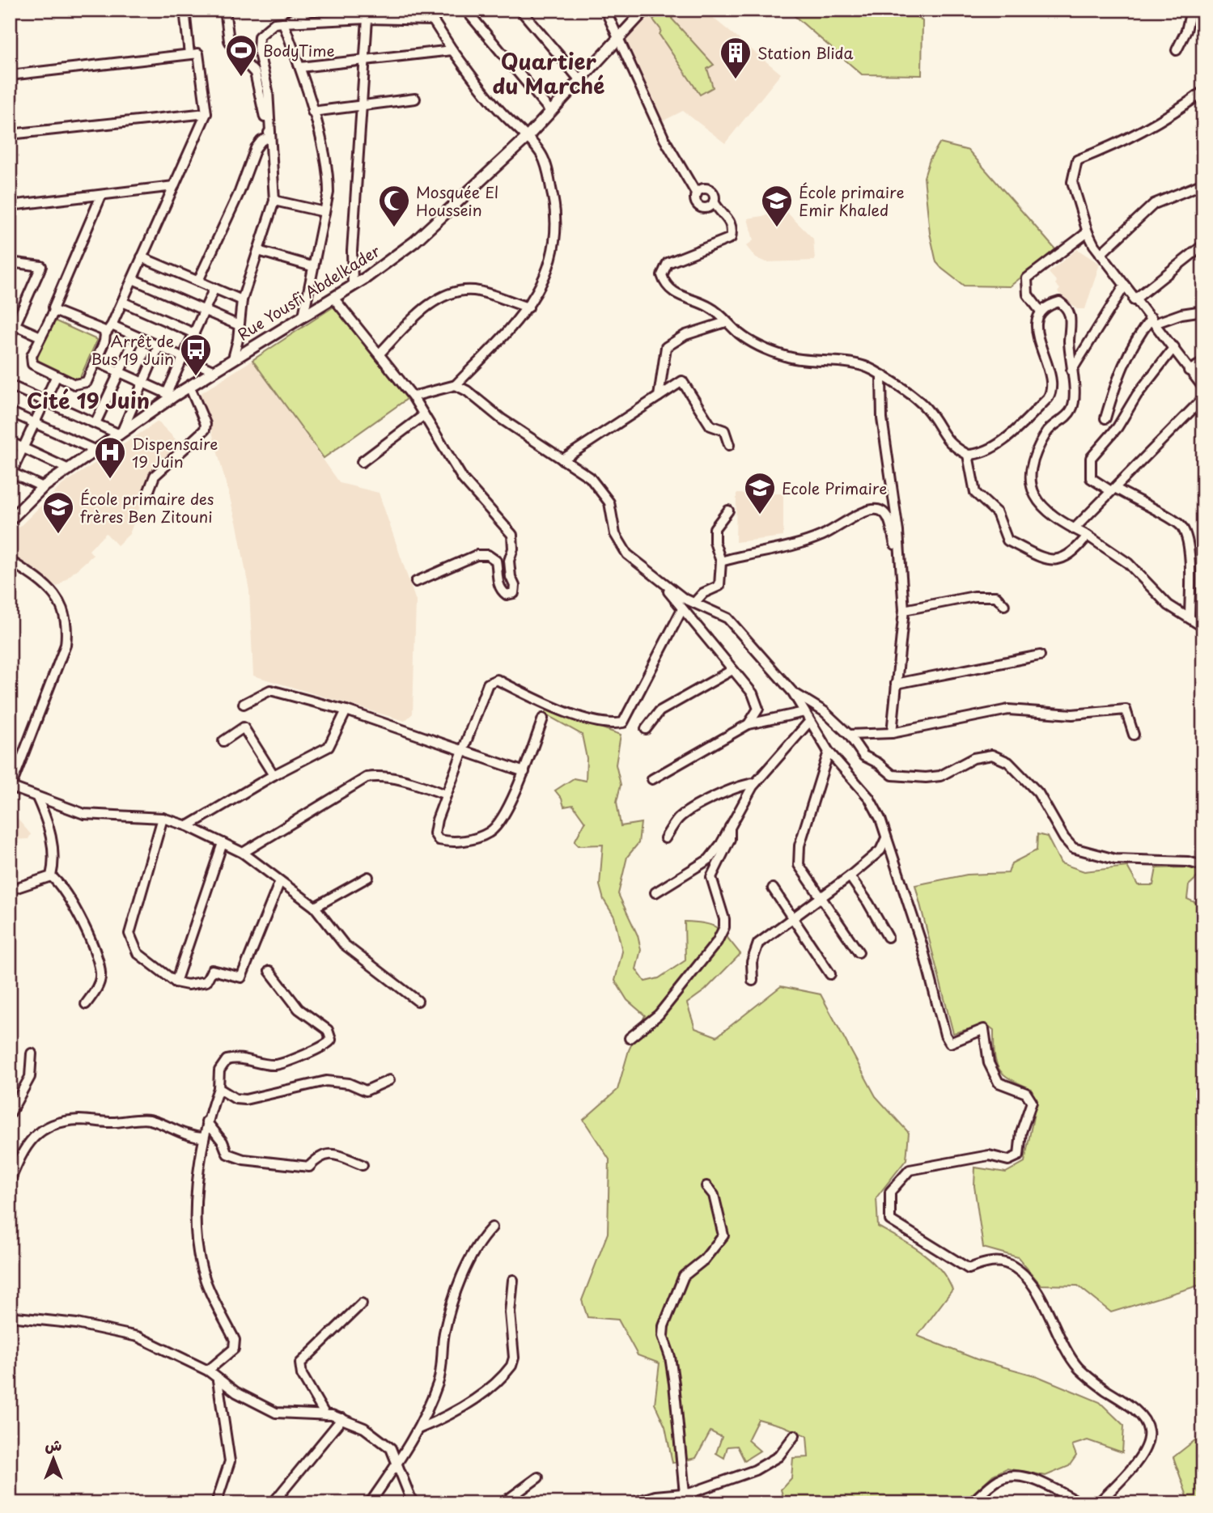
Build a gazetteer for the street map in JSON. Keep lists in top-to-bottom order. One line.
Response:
{"streets":{"main road":["Rue Yousfi Abdelkader"]},"districts":["Quartier du Marché","Cité 19 Juin"],"places":{"sports":["BodyTime"],"building":["Station Blida"],"mosque":["Mosquée El Houssein"],"school or university":["École primaire Emir Khaled","Ecole Primaire","École primaire des frères Ben Zitouni"],"bus stop":["Arrêt de Bus 19 Juin"],"hospital":["Dispensaire 19 Juin"]},"north":"top"}
